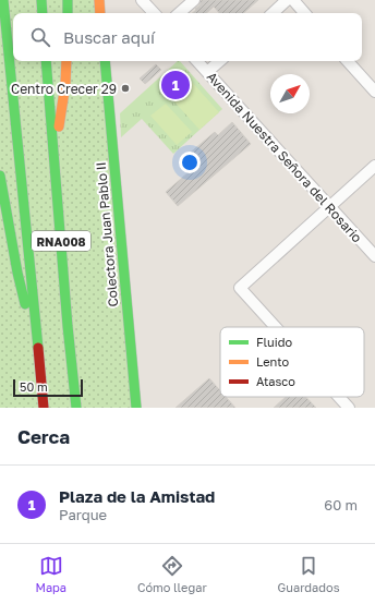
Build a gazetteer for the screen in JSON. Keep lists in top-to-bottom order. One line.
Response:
{"streets":{"main road":["Colectora Juan Pablo II","RNA008"],"street":["Avenida Nuestra Señora del Rosario"]},"places":["Centro Crecer 29"],"legend":["Fluido","Lento","Atasco"],"scale_bar":"50 m","north":"top right","page":{"search":"Buscar aquí","pins":"1","scale":"50 m","heading":"Cerca","list":[{"mark":"1","name":"Plaza de la Amistad","note":"Parque","value":"60 m"}],"nav":["Mapa","Cómo llegar","Guardados"]}}
